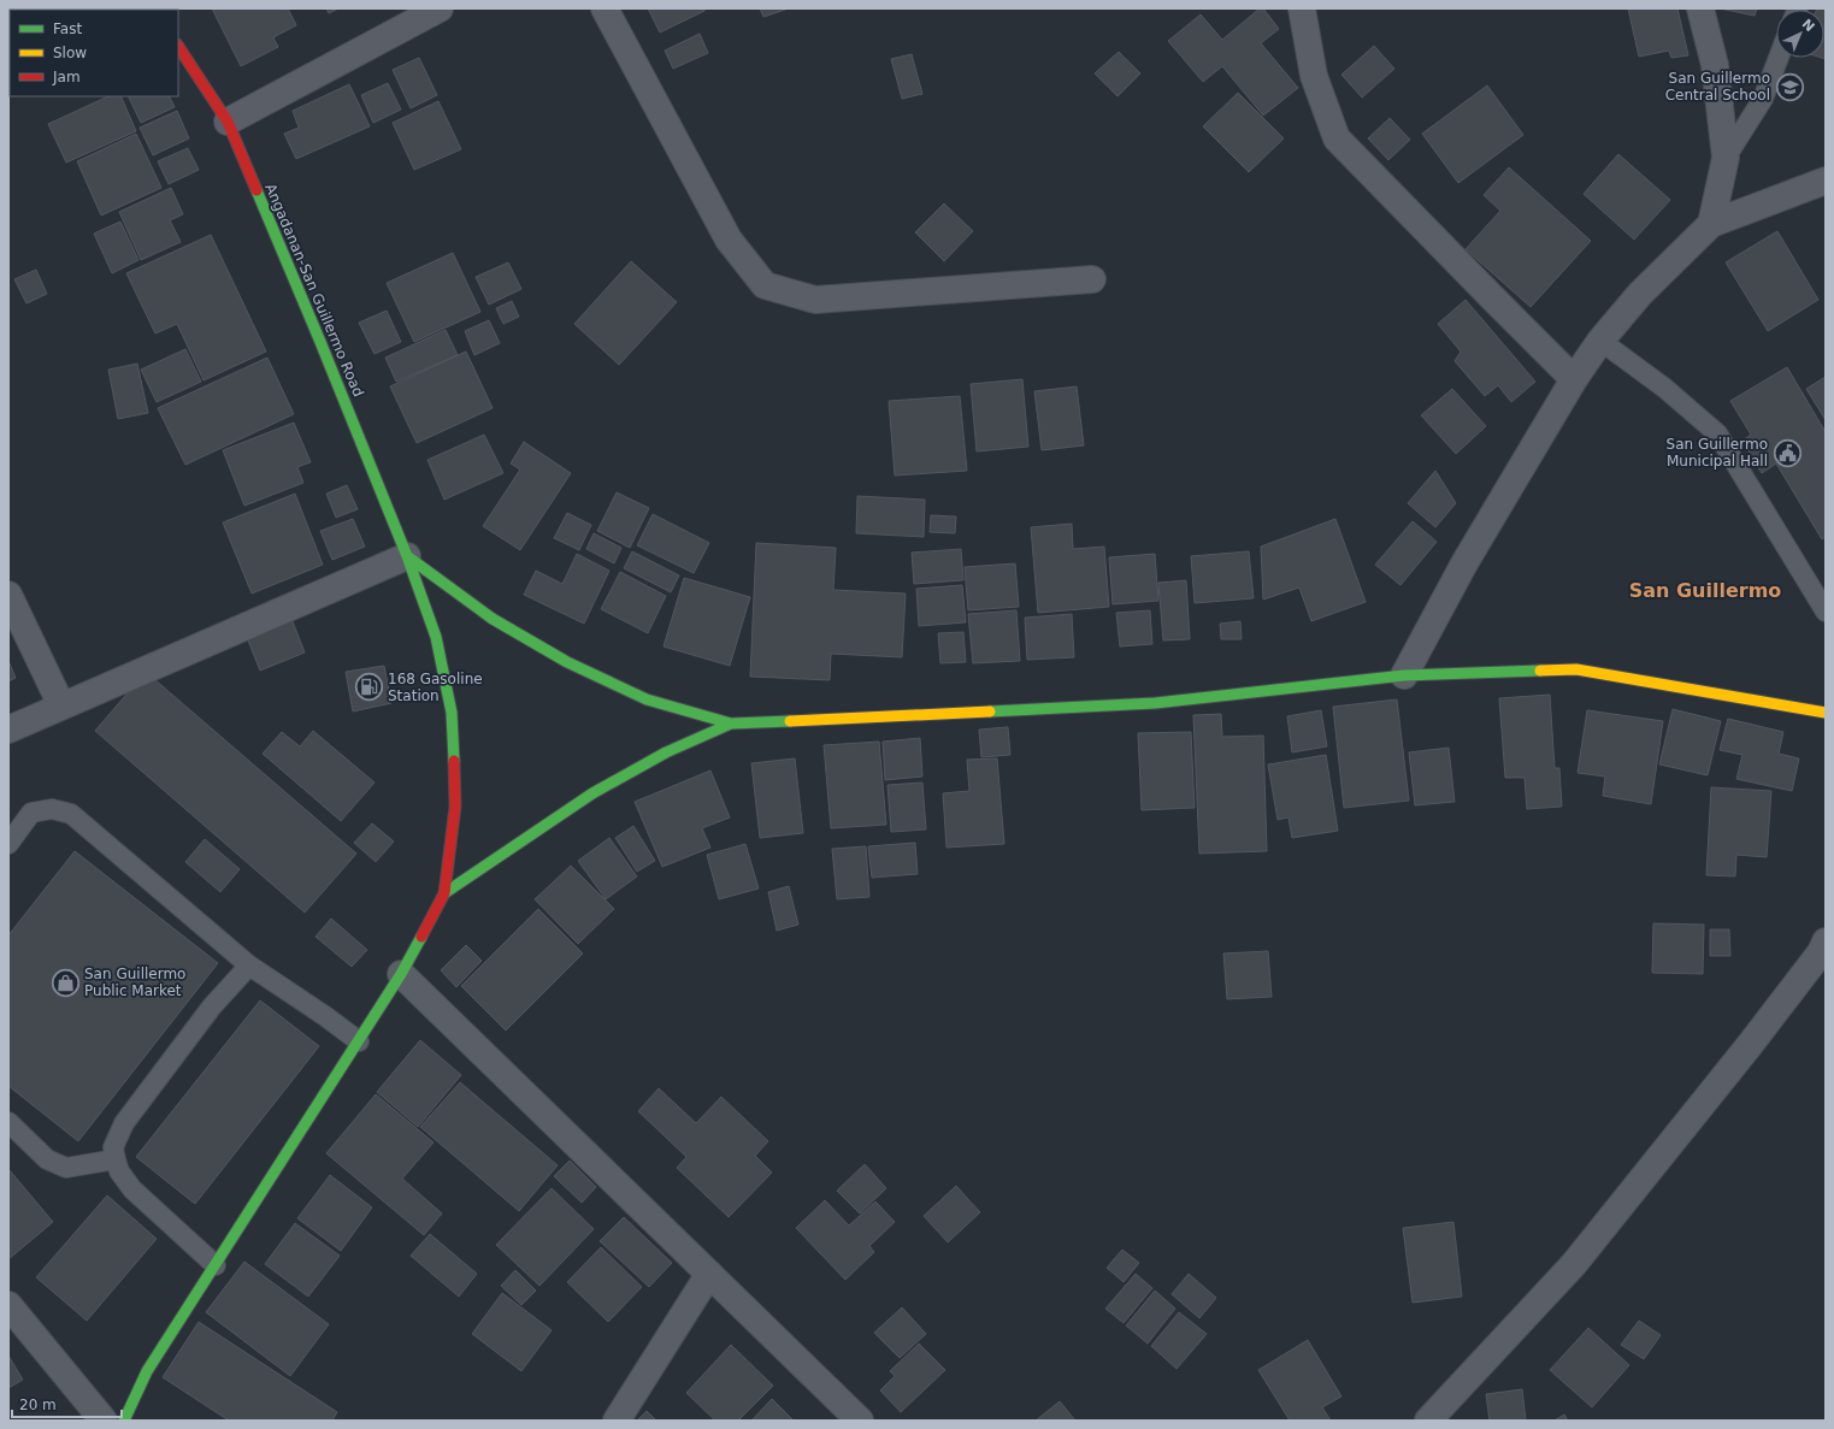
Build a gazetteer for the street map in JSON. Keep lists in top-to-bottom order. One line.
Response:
{"streets":{"street":["Angadanan-San Guillermo Road"]},"districts":["San Guillermo"],"places":{"school or university":["San Guillermo Central School"],"public building":["San Guillermo Municipal Hall"],"fuel station":["168 Gasoline Station"],"shop":["San Guillermo Public Market"]},"legend":["Fast","Slow","Jam"],"scale_bar":"20 m","north":"top right"}
